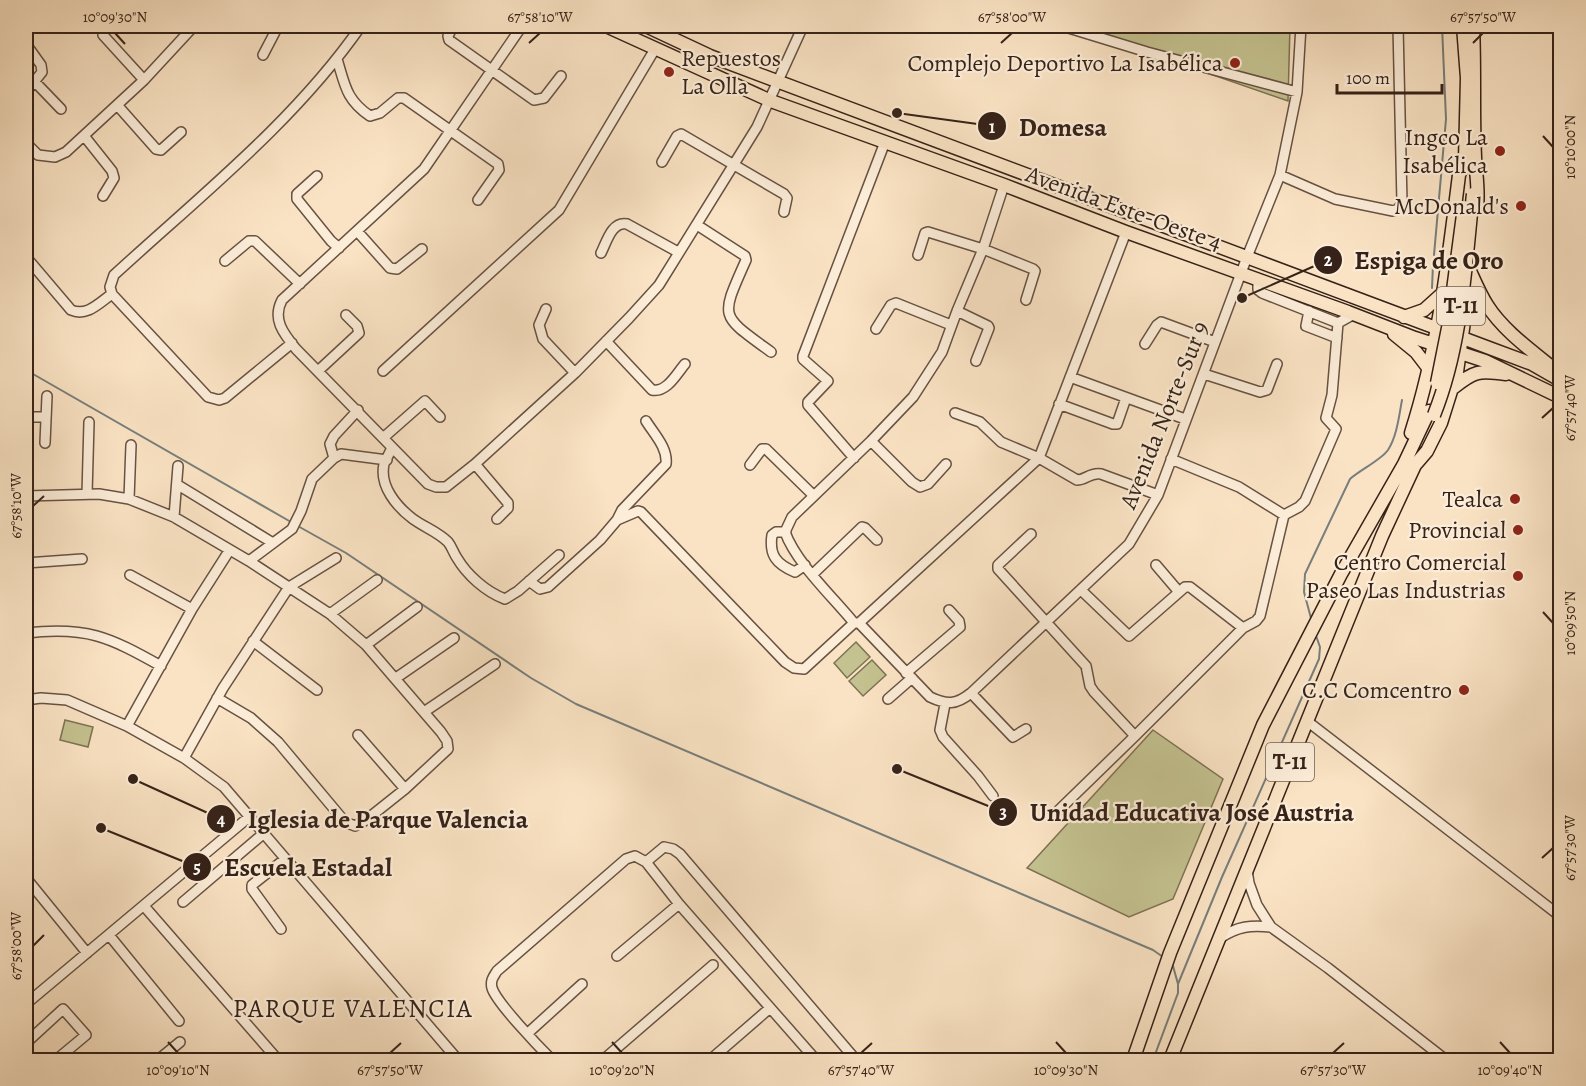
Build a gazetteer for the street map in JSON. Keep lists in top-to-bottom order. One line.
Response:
{"streets":{"main road":["Avenida Este-Oeste 4","T-11"],"street":["Avenida Norte-Sur 9"]},"crossings":[["Avenida Este-Oeste 4","T-11"],["Avenida Este-Oeste 4","Avenida Norte-Sur 9"]],"districts":["PARQUE VALENCIA"],"places":["Complejo Deportivo La Isabélica","Repuestos La Olla","Domesa","Ingco La Isabélica","McDonald's","Espiga de Oro","Tealca","Provincial","Centro Comercial Paseo Las Industrias","C.C Comcentro","Unidad Educativa José Austria","Iglesia de Parque Valencia","Escuela Estadal"],"scale_bar":"100 m","coordinates":["10°09'30\"N","67°58'10\"W","67°58'00\"W","67°57'50\"W","10°10'00\"N","67°57'40\"W","10°09'50\"N","67°57'30\"W","10°09'10\"N","10°09'20\"N","10°09'40\"N"]}
